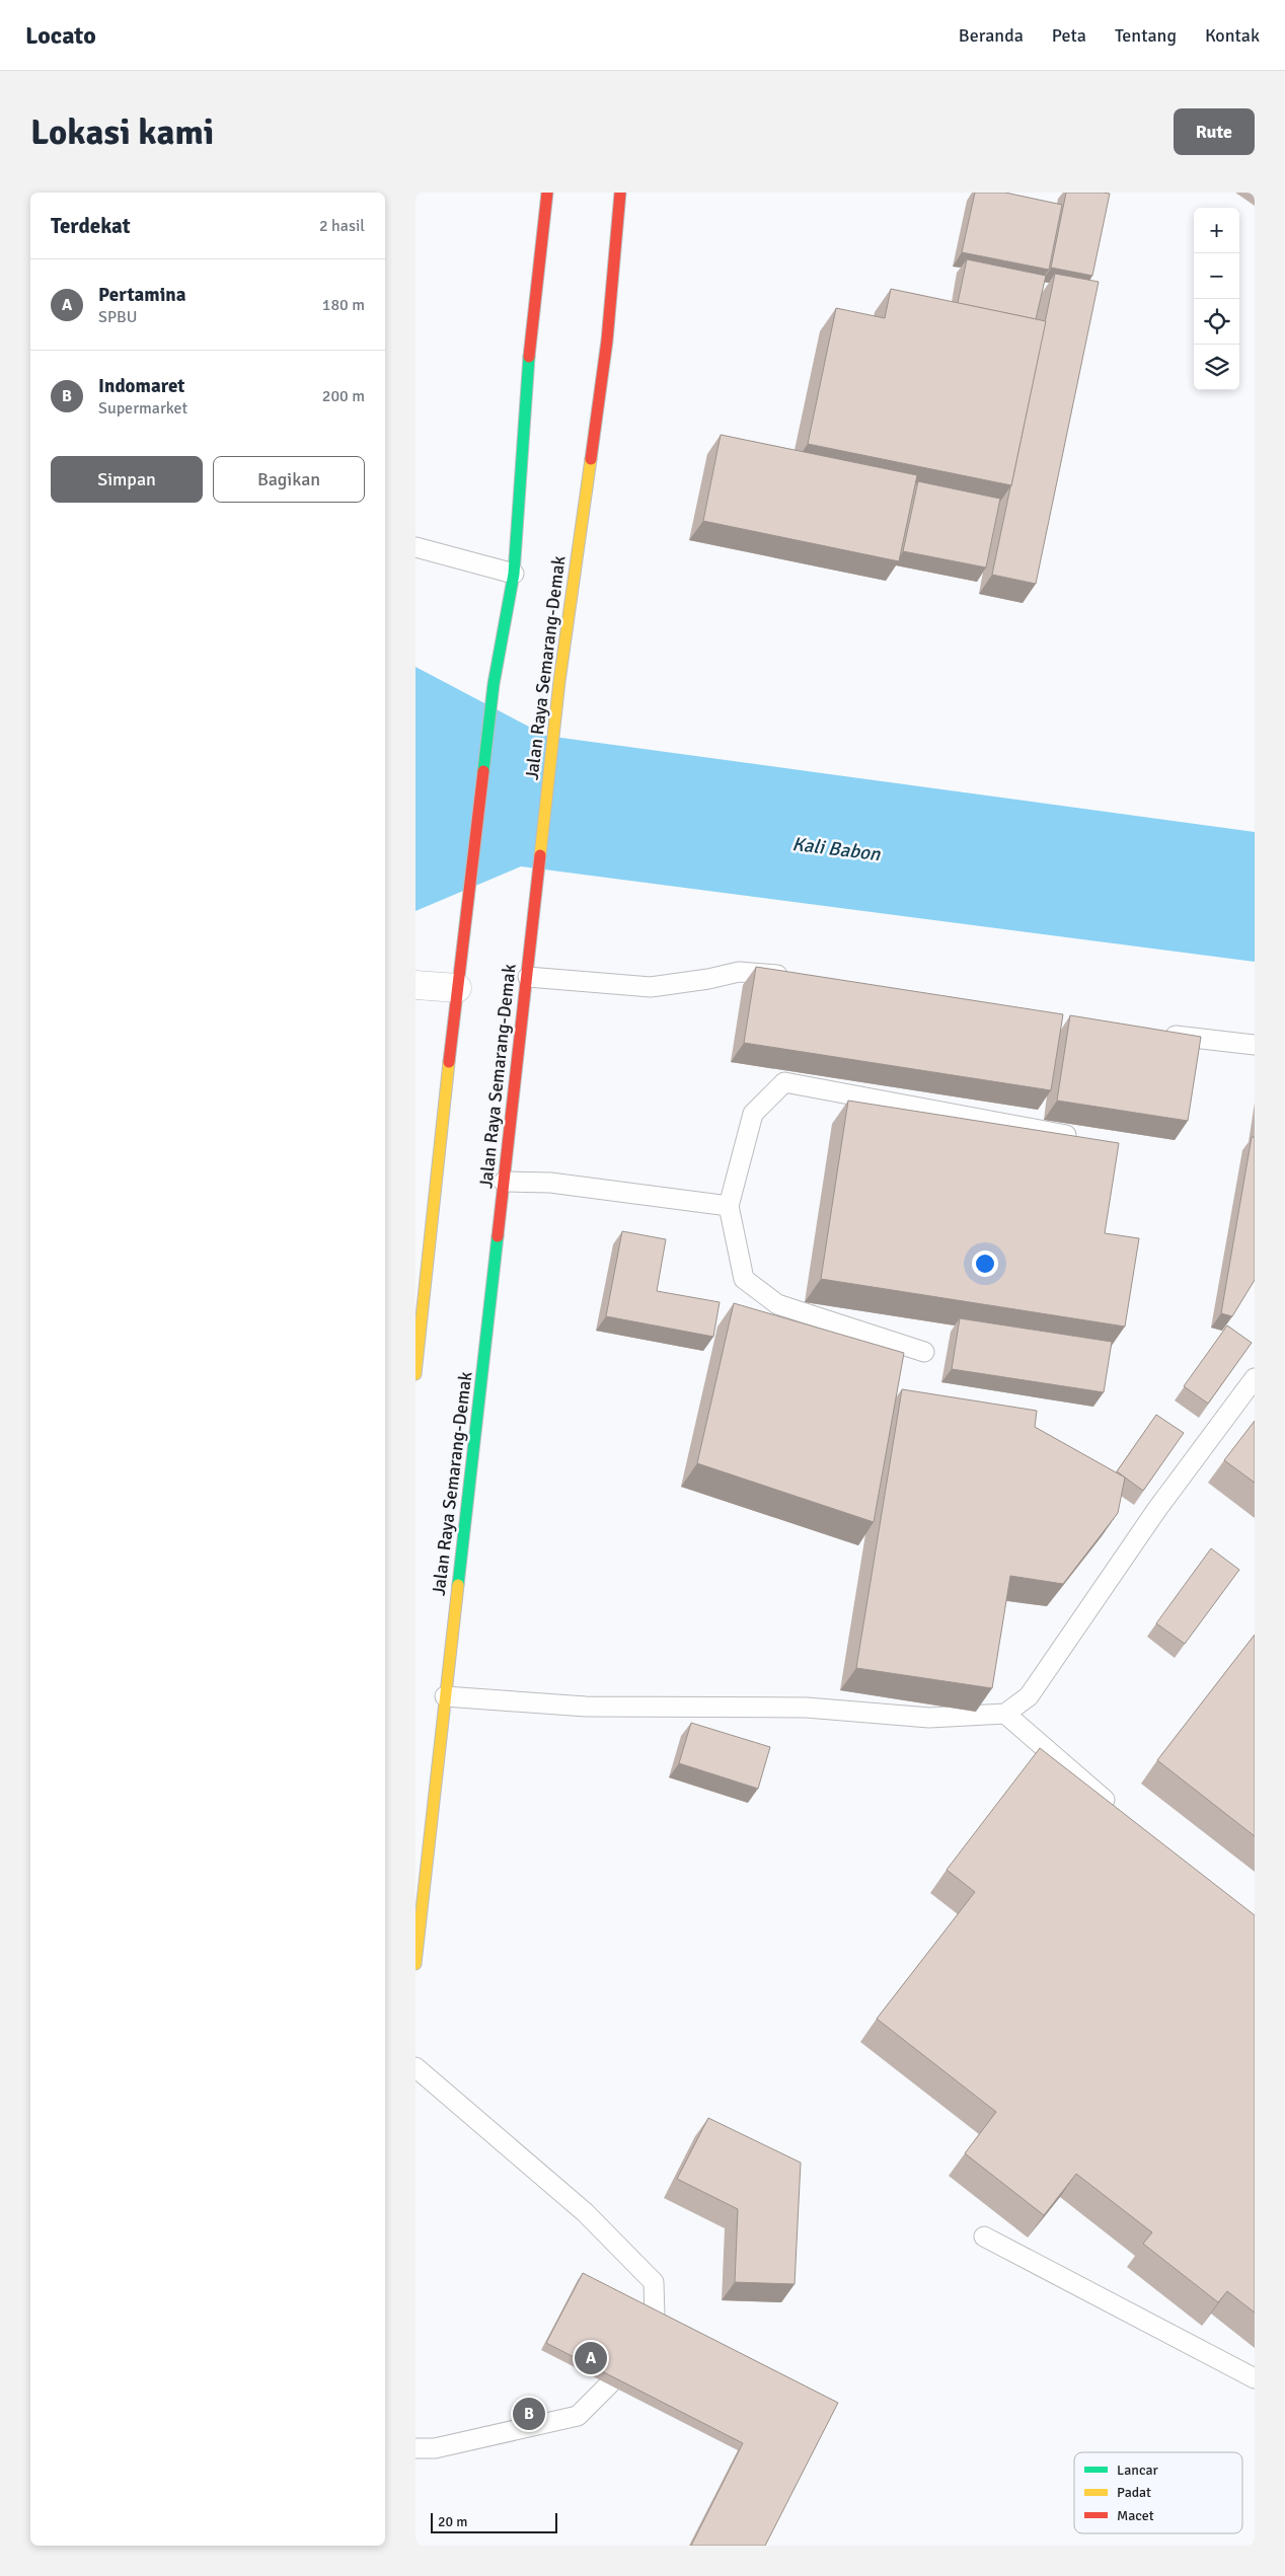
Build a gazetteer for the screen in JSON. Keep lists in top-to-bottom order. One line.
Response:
{"streets":{"highway":["Jalan Raya Semarang-Demak"]},"water":["Kali Babon"],"legend":["Lancar","Padat","Macet"],"scale_bar":"20 m","page":{"header":"Locato","nav":["Beranda","Peta","Tentang","Kontak"],"buttons":["Rute",["Simpan","Bagikan"]],"title":"Lokasi kami","heading":["Terdekat","2 hasil"],"map_buttons":["+","−"],"list":[{"mark":"A","name":"Pertamina","note":"SPBU","value":"180 m"},{"mark":"B","name":"Indomaret","note":"Supermarket","value":"200 m"}],"pins":["A","B"],"scale":"20 m"}}
